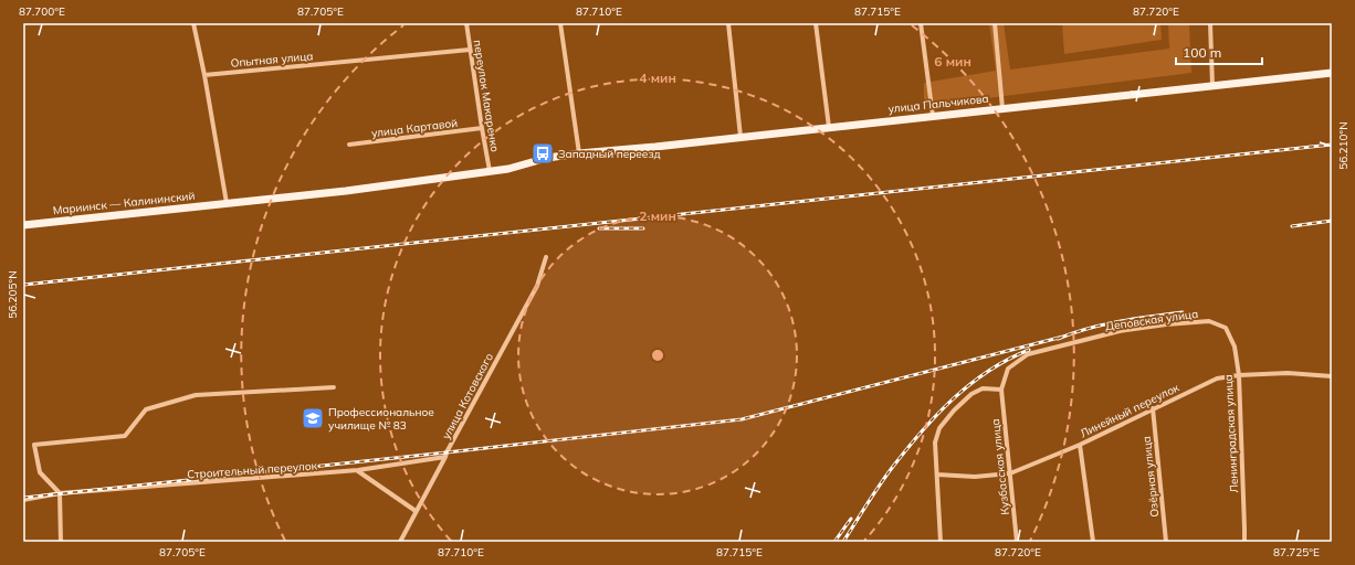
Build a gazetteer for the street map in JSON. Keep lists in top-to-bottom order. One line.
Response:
{"streets":{"main road":["улица Пальчикова","Мариинск — Калининский"],"street":["Опытная улица","переулок Макаренко","улица Картавой","Деповская улица","улица Котовского","Линейный переулок","Ленинградская улица","Кузбасская улица","Строительный переулок","Озёрная улица"]},"crossings":[["Опытная улица","переулок Макаренко"],["переулок Макаренко","улица Пальчикова"],["переулок Макаренко","улица Картавой"],["переулок Макаренко","Мариинск — Калининский"],["улица Пальчикова","Мариинск — Калининский"],["Деповская улица","Ленинградская улица"],["Деповская улица","Кузбасская улица"],["улица Котовского","Строительный переулок"],["Линейный переулок","Ленинградская улица"],["Линейный переулок","Кузбасская улица"],["Линейный переулок","Озёрная улица"]],"places":{"bus stop":["Западный переезд"],"school or university":["Профессиональное училище № 83"]},"scale_bar":"100 m","coordinates":["87.700°E","87.705°E","87.710°E","87.715°E","87.720°E","56.210°N","56.205°N","87.725°E"],"rings":["6 мин","4 мин","2 мин"]}
